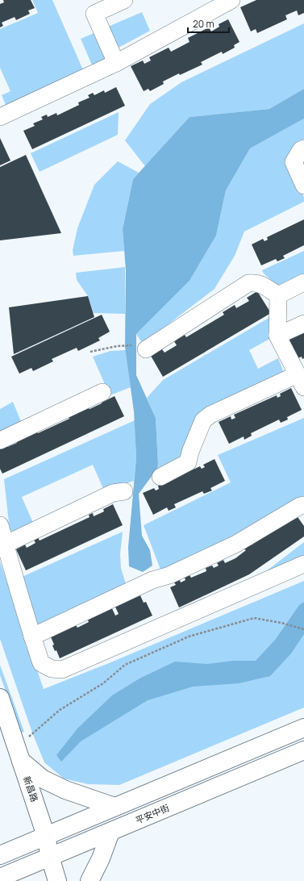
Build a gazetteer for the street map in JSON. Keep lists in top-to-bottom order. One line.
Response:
{"streets":{"main road":["新昌路","平安中街"]},"crossings":[["新昌路","平安中街"]],"scale_bar":"20 m"}
